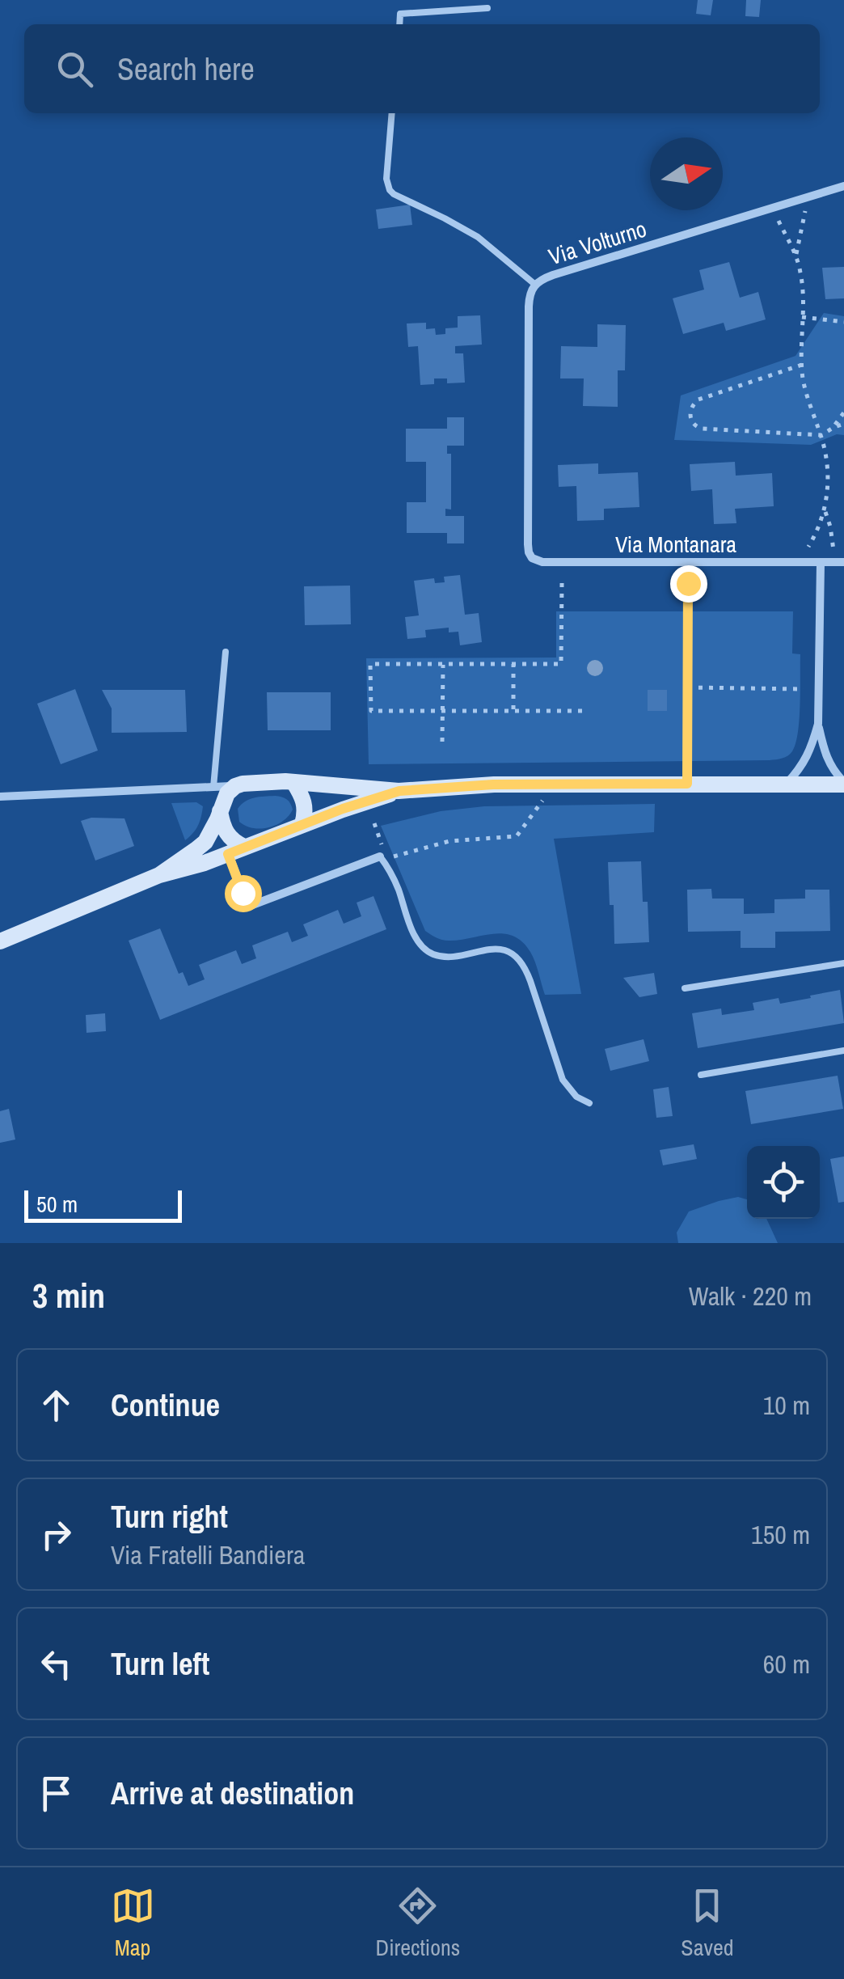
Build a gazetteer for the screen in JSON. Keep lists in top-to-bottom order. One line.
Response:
{"streets":{"street":["Via Volturno","Via Montanara"]},"crossings":[["Via Volturno","Via Montanara"]],"scale_bar":"50 m","north":"right","page":{"search":"Search here","scale":"50 m","heading":["3 min","Walk · 220 m"],"list":[["Continue","10 m"],["Turn right","Via Fratelli Bandiera","150 m"],["Turn left","60 m"],"Arrive at destination"],"nav":["Map","Directions","Saved"]}}
